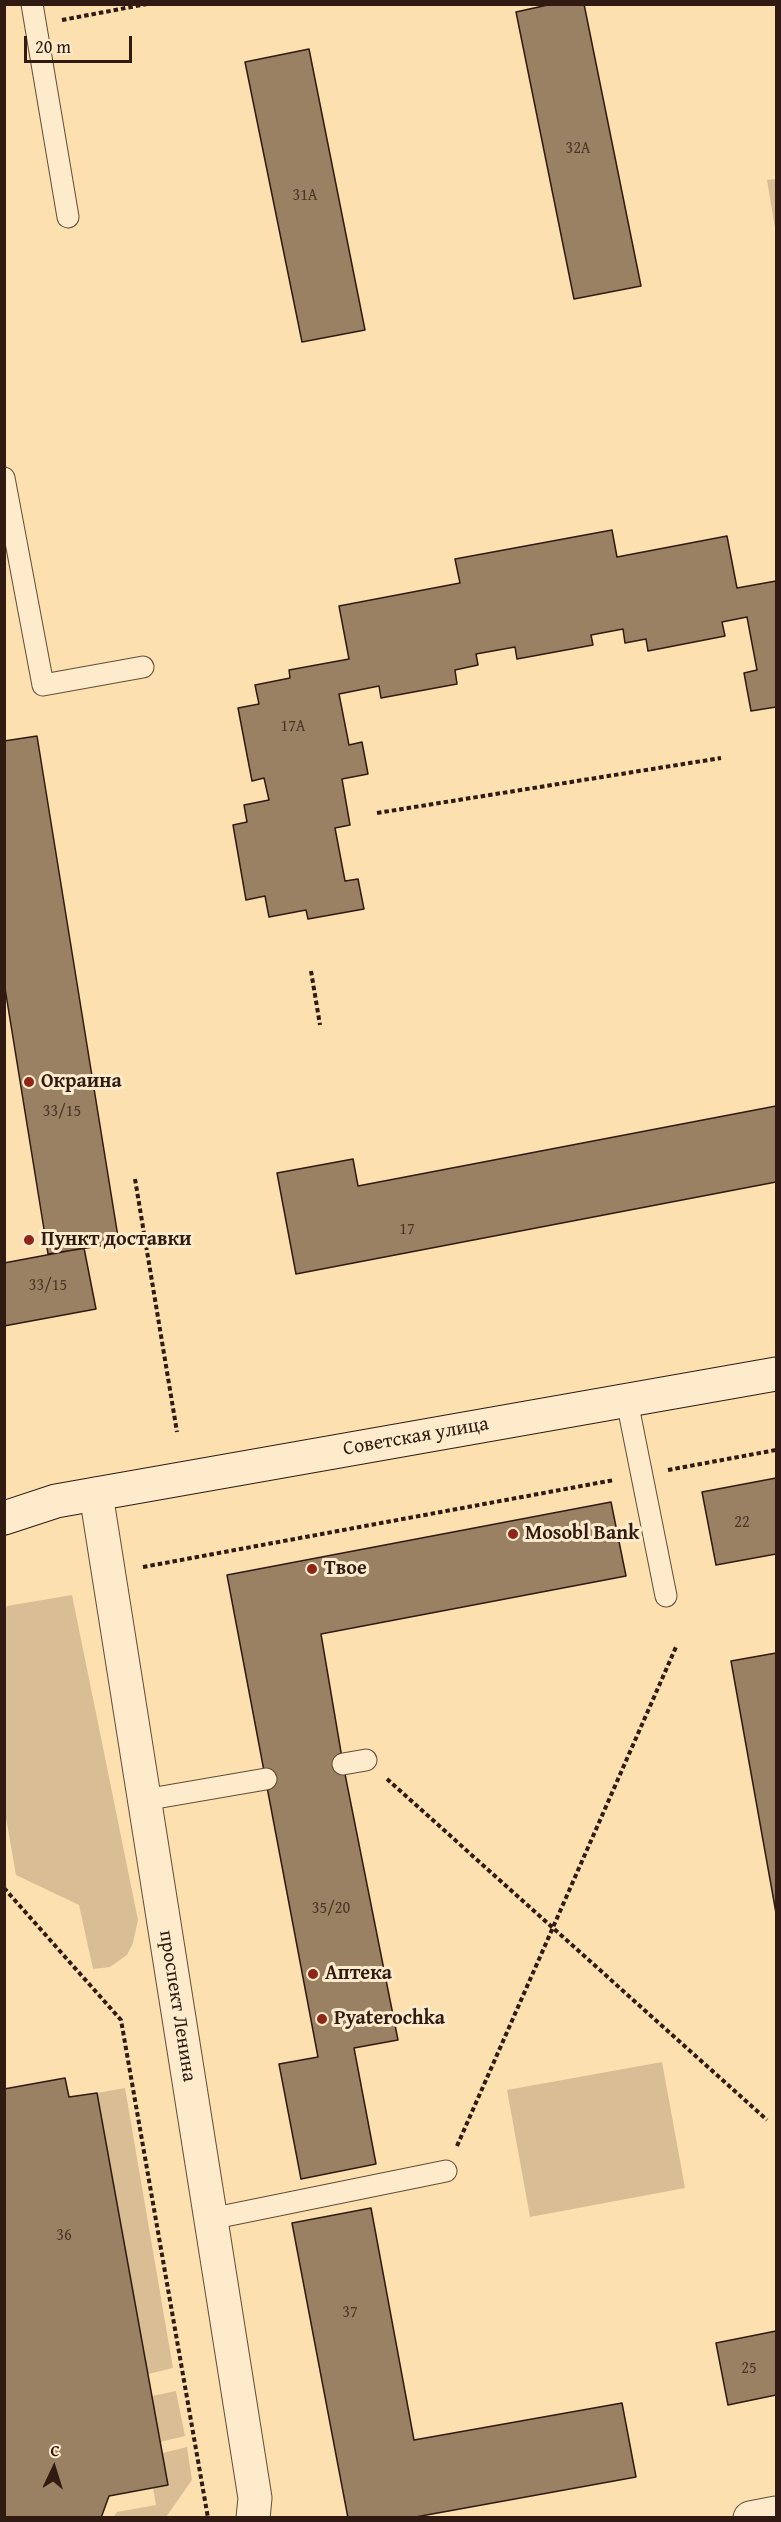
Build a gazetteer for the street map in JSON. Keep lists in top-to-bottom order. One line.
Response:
{"streets":{"street":["Советская улица","проспект Ленина"]},"crossings":[["Советская улица","проспект Ленина"]],"places":["Окраина","Пункт доставки","Mosobl Bank","Твое","Аптека","Pyaterochka"],"house_numbers":["32А","31А","17А","33/15","17","33/15","22","35/20","36","37","25"],"scale_bar":"20 m","north":"top"}
